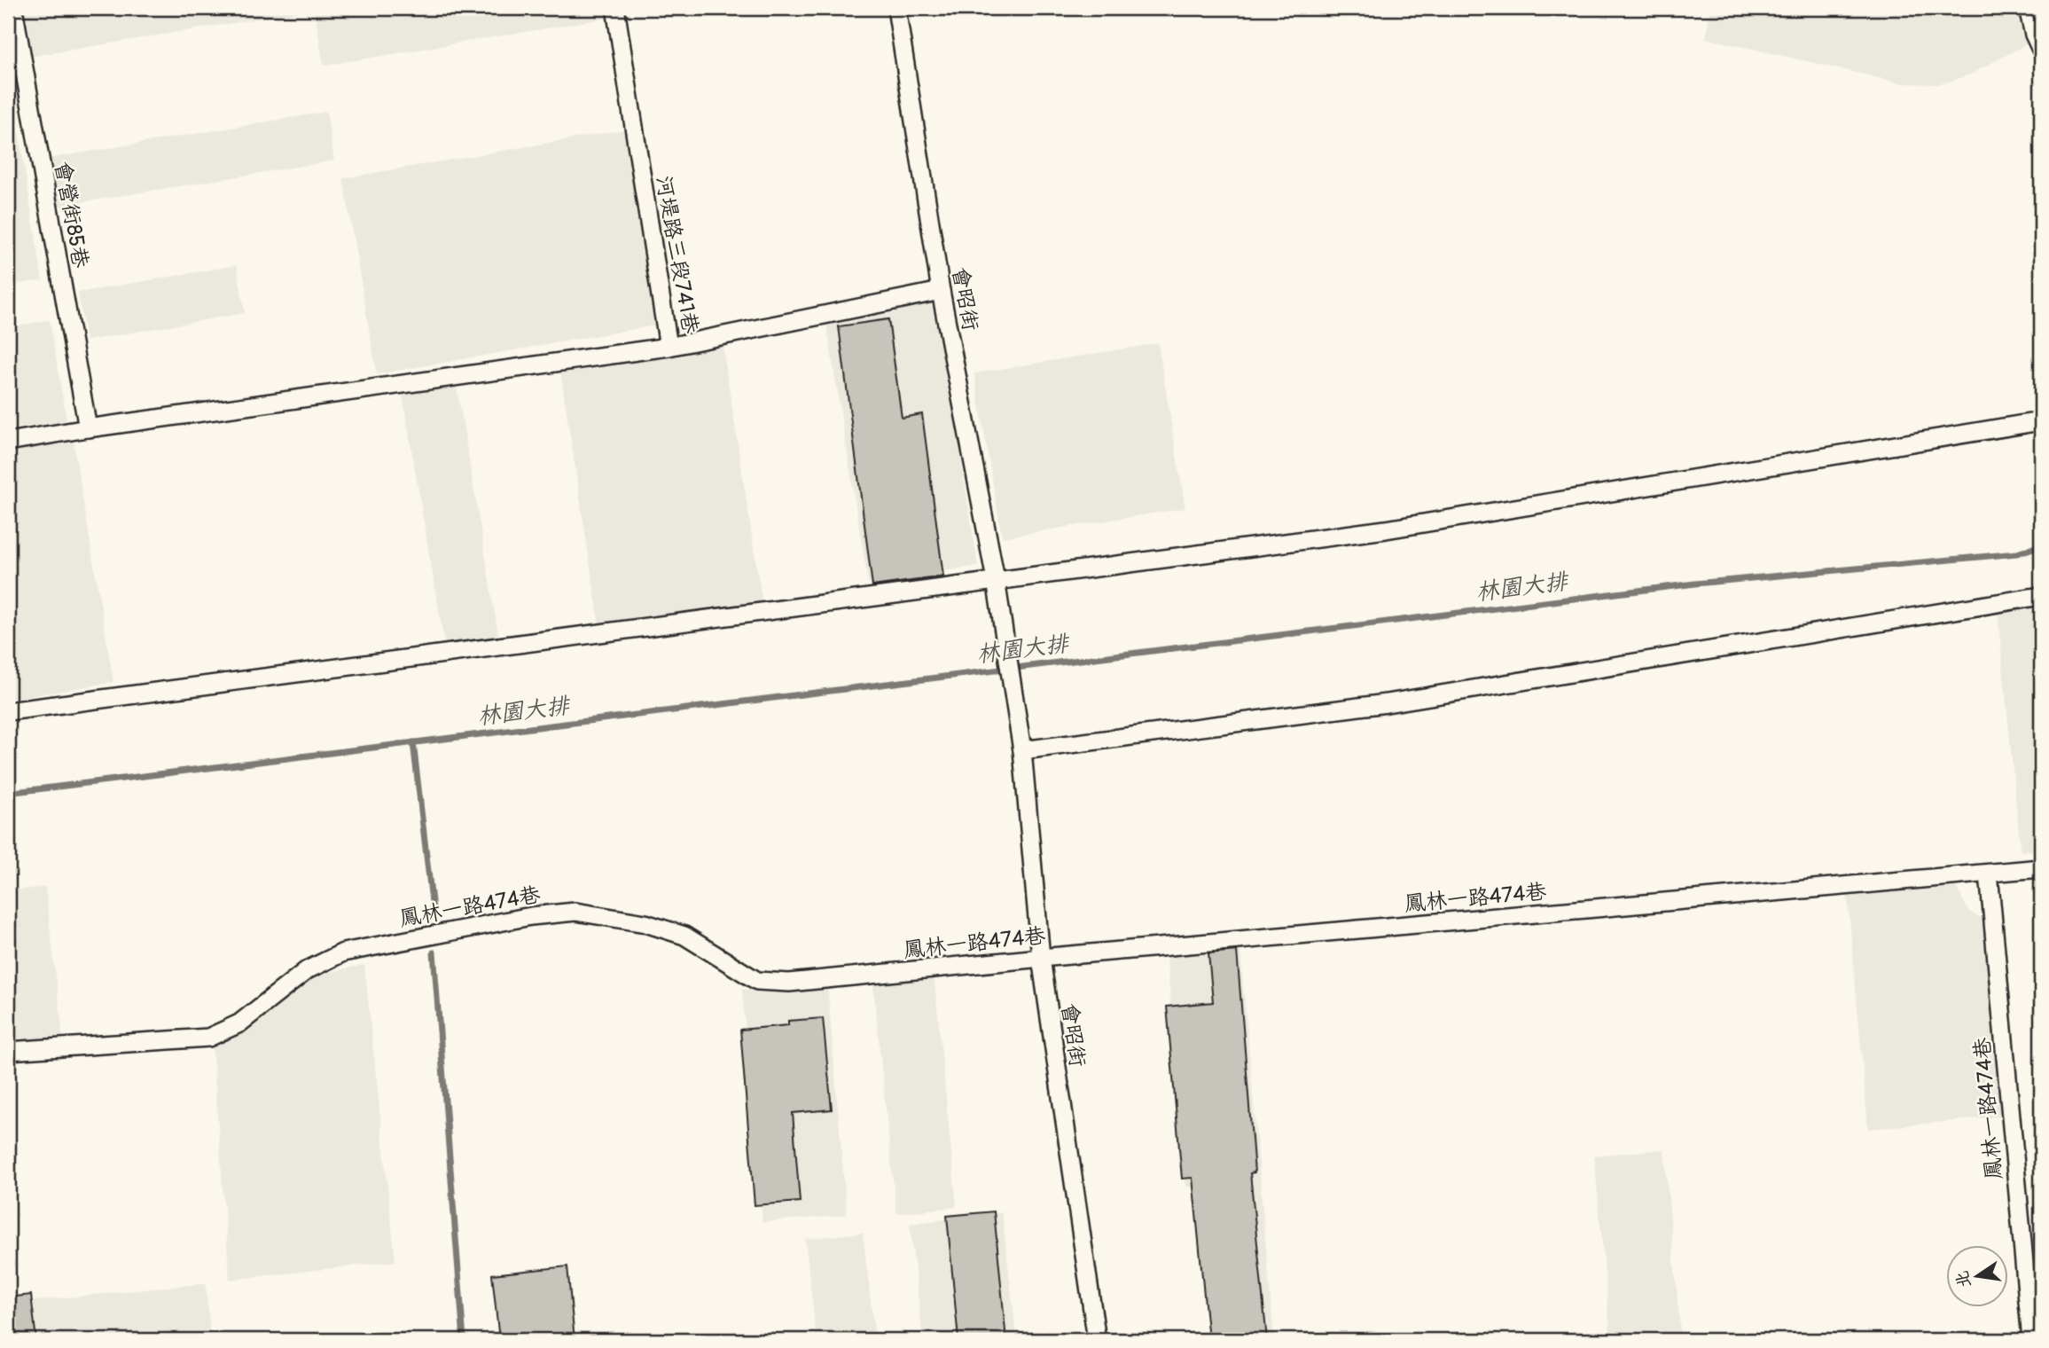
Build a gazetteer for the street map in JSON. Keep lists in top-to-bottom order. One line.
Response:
{"streets":{"street":["會營街85巷","河堤路三段741巷","會昭街","鳳林一路474巷"]},"crossings":[["河堤路三段741巷","會昭街"],["會昭街","鳳林一路474巷"]],"water":["林園大排"],"north":"left"}
